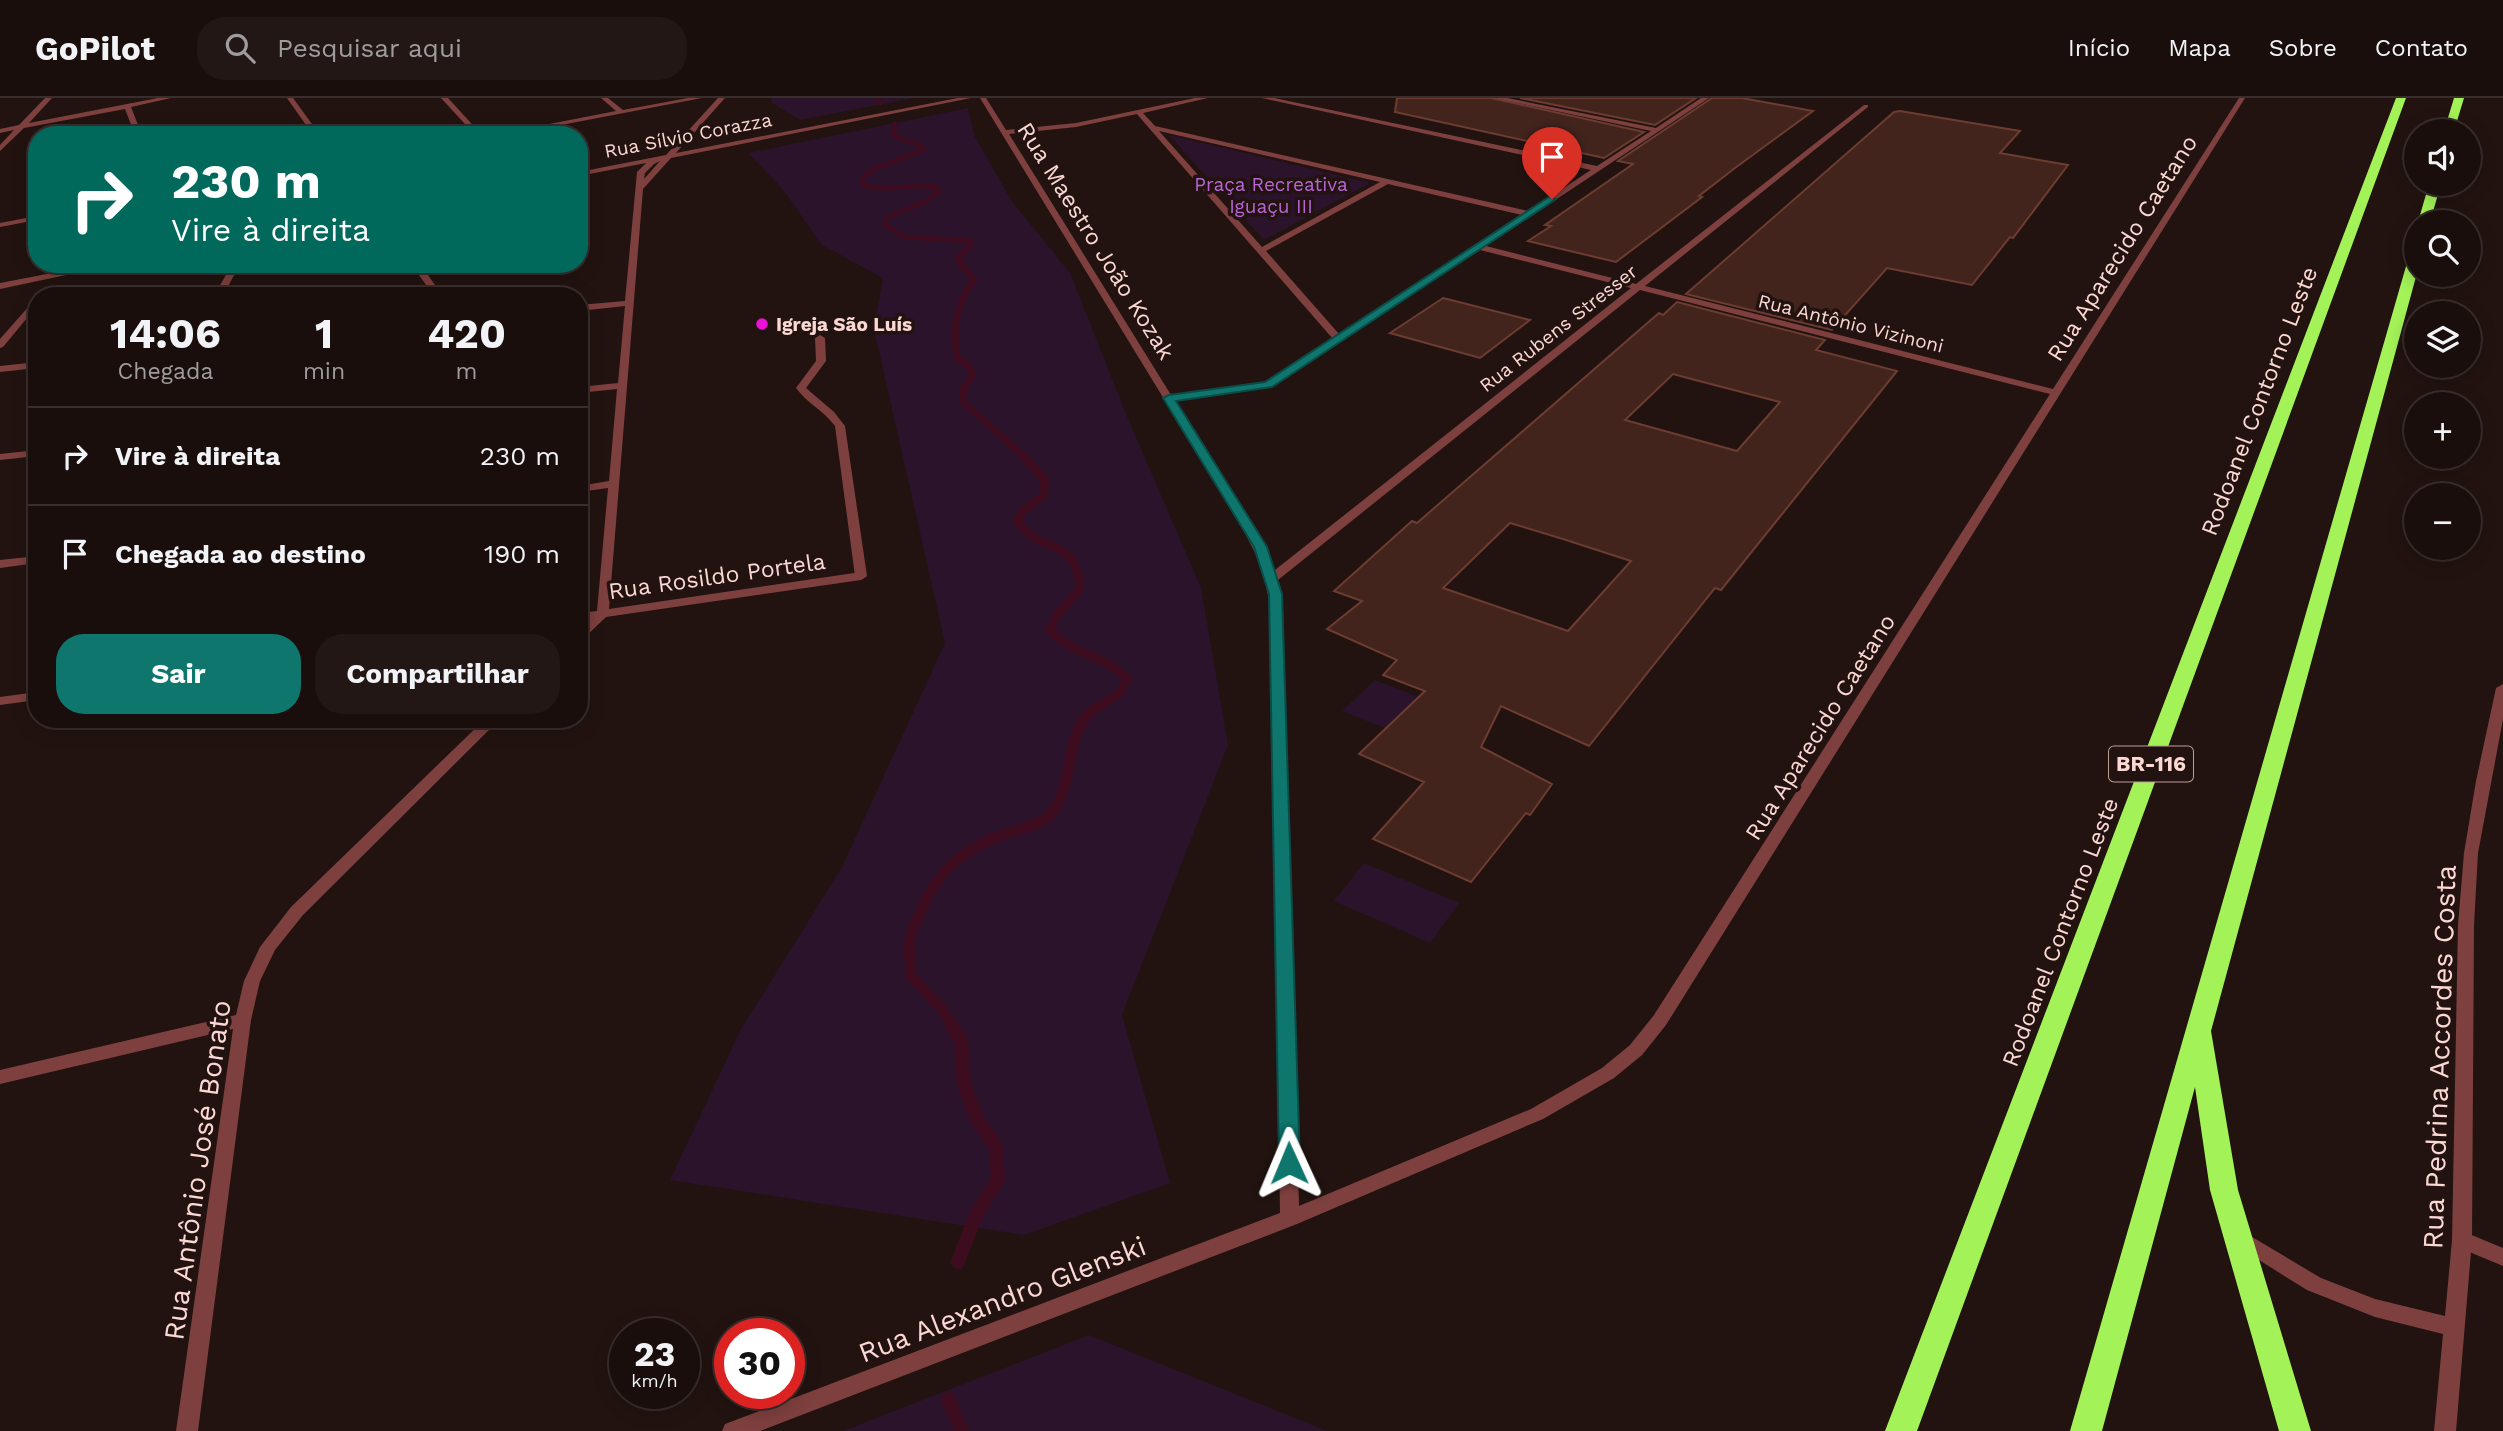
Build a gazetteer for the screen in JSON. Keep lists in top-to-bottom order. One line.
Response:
{"streets":{"highway":["Rodoanel Contorno Leste","BR-116"],"street":["Rua Sílvio Corazza","Rua Maestro João Kozak","Rua Aparecido Caetano","Rua Antônio Vizinoni","Rua Rubens Stresser","Rua Rosildo Portela","Rua Pedrina Accordes Costa","Rua Antônio José Bonato","Rua Alexandro Glenski"]},"crossings":[["Rua Maestro João Kozak","Rua Aparecido Caetano"],["Rua Maestro João Kozak","Rua Rubens Stresser"],["Rua Maestro João Kozak","Rua Alexandro Glenski"],["Rua Aparecido Caetano","Rua Antônio Vizinoni"],["Rua Aparecido Caetano","Rua Alexandro Glenski"],["Rua Antônio Vizinoni","Rua Rubens Stresser"]],"parks":["Praça Recreativa Iguaçu III"],"places":["Igreja São Luís"],"page":{"header":"GoPilot","search":"Pesquisar aqui","nav":["Início","Mapa","Sobre","Contato"],"map_buttons":["+","−"],"turn":["230 m","Vire à direita"],"eta":["14:06","Chegada","1","min","420","m"],"list":[{"name":"Vire à direita","value":"230 m"},{"name":"Chegada ao destino","value":"190 m"}],"buttons":["Sair","Compartilhar"],"speed":"23 km/h","limit":"30"}}
